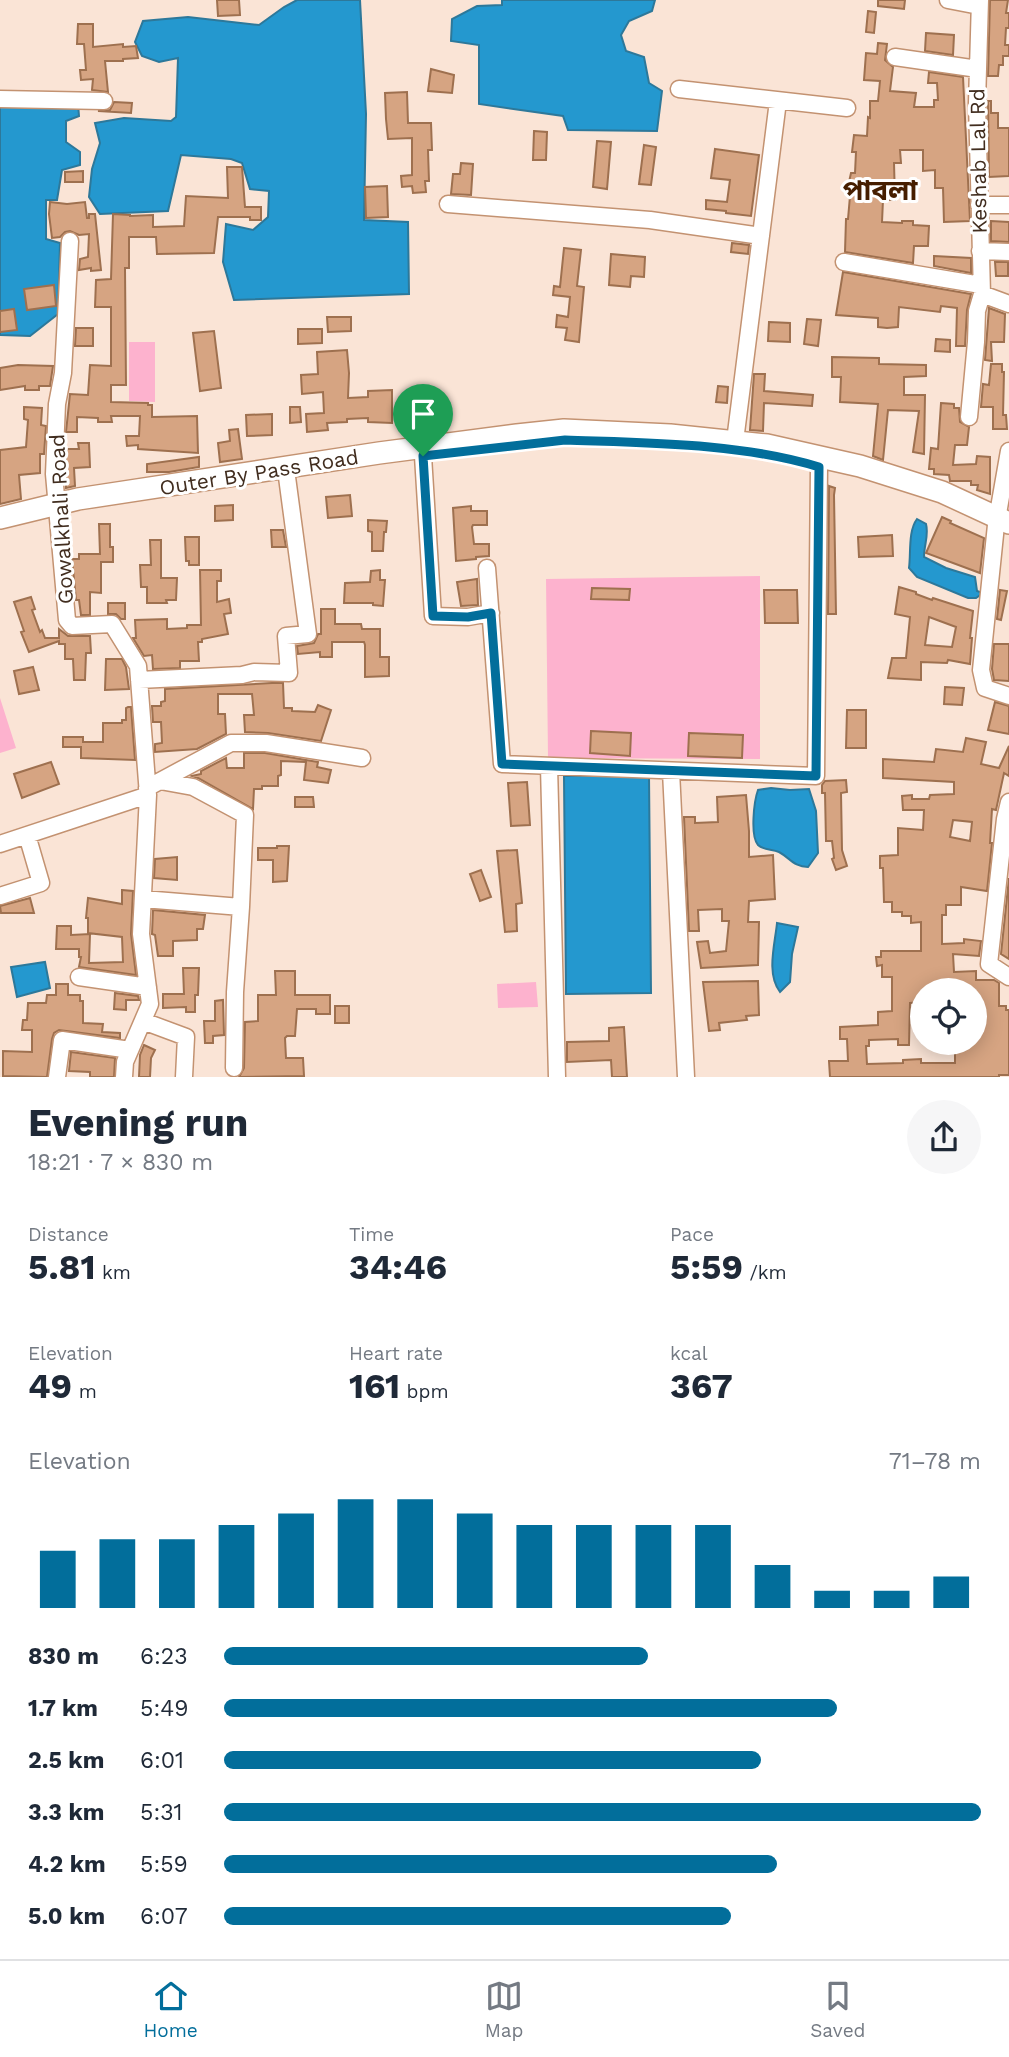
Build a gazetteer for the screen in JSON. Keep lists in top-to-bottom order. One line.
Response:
{"streets":{"main road":["Outer By Pass Road"],"street":["Keshab Lal Rd","Gowalkhali Road"]},"crossings":[["Outer By Pass Road","Gowalkhali Road"]],"districts":["পাবলা"],"page":{"heading":["Evening run","18:21 · 7 × 830 m"],"stats":[["Distance","5.81 km"],["Time","34:46"],["Pace","5:59 /km"],["Elevation","49 m"],["Heart rate","161 bpm"],["kcal","367"]],"chart":["Elevation","71–78 m"],"list":[{"name":"830 m","note":"6:23"},{"name":"1.7 km","note":"5:49"},{"name":"2.5 km","note":"6:01"},{"name":"3.3 km","note":"5:31"},{"name":"4.2 km","note":"5:59"},{"name":"5.0 km","note":"6:07"}],"tabs":["Home","Map","Saved"]}}
